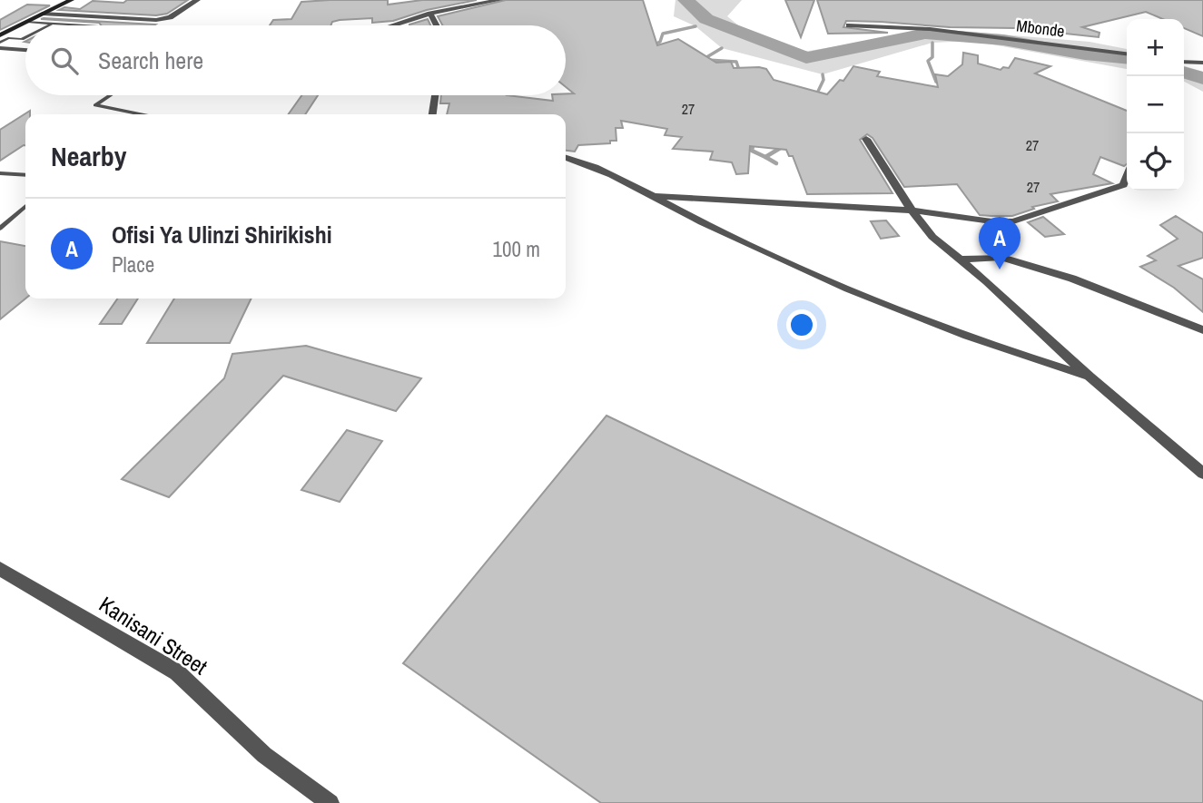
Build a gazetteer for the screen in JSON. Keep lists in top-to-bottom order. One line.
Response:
{"streets":{"street":["Mbonde","Kanisani Street"]},"house_numbers":["27","27","27"],"page":{"map_buttons":["+","−"],"search":"Search here","heading":"Nearby","list":[{"mark":"A","name":"Ofisi Ya Ulinzi Shirikishi","note":"Place","value":"100 m"}],"pins":"A"}}
